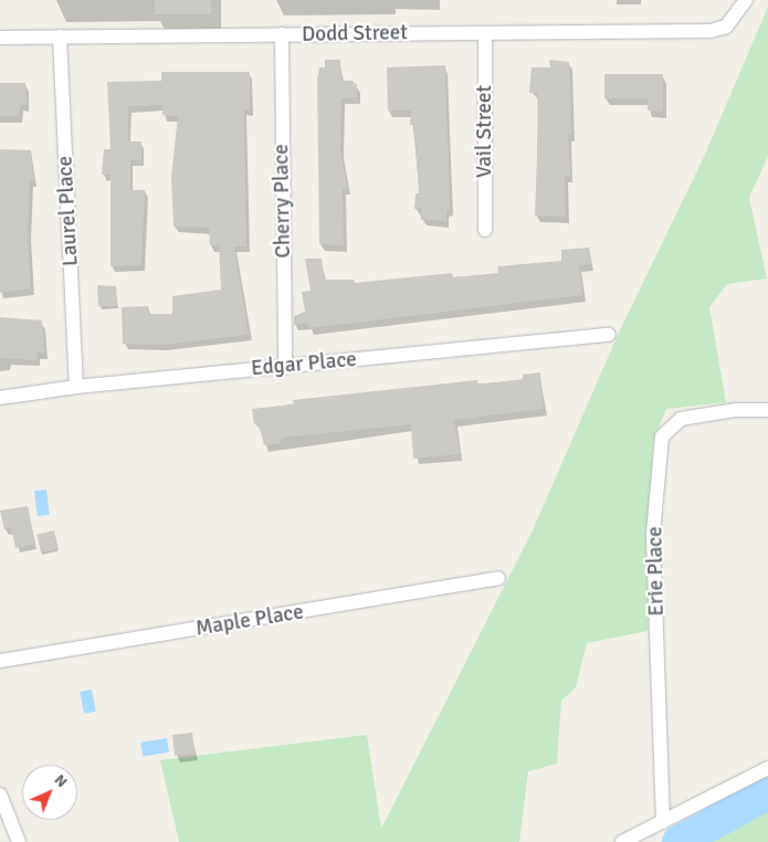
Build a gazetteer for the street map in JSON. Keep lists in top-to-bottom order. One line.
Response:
{"streets":{"street":["Dodd Street","Vail Street","Cherry Place","Laurel Place","Edgar Place","Erie Place","Maple Place"]},"crossings":[["Dodd Street","Vail Street"],["Dodd Street","Cherry Place"],["Dodd Street","Laurel Place"],["Cherry Place","Edgar Place"],["Laurel Place","Edgar Place"]],"north":"top right"}
